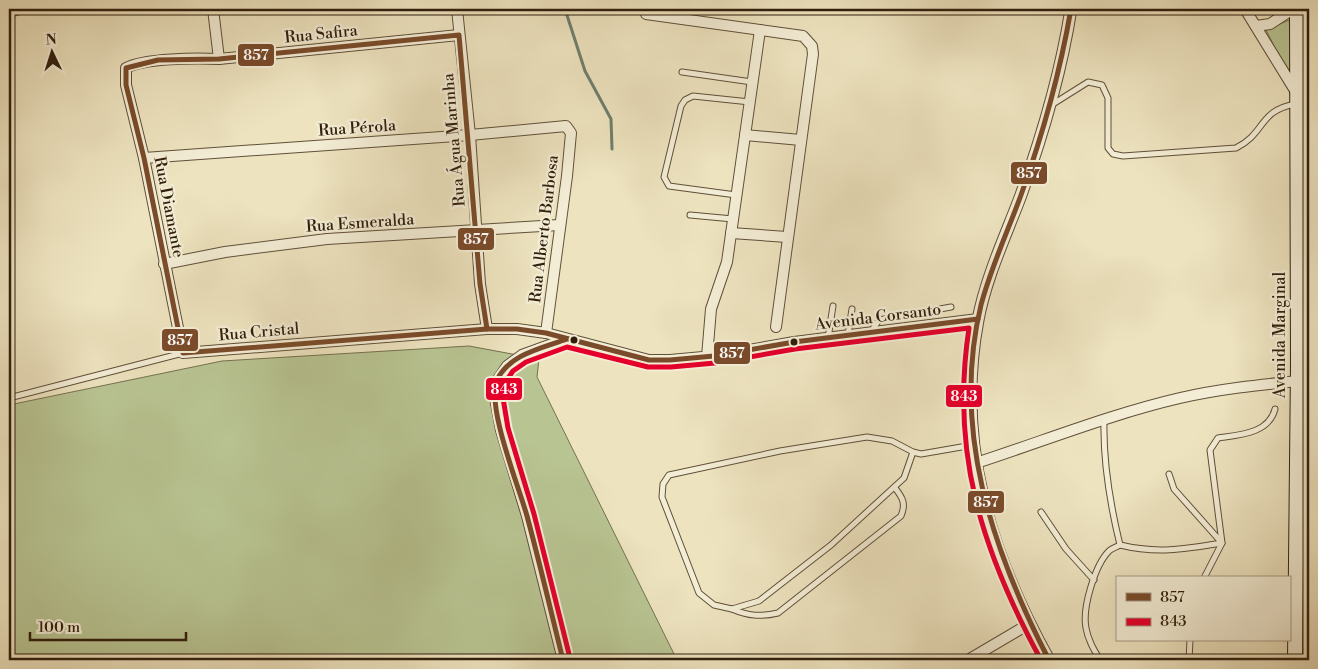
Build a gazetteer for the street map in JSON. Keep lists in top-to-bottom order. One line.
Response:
{"streets":{"main road":["Avenida Marginal"],"street":["Rua Safira","Rua Pérola","Rua Água Marinha","Rua Diamante","Rua Esmeralda","Rua Alberto Barbosa","Avenida Corsanto","Rua Cristal"]},"crossings":[["Rua Safira","Rua Água Marinha"],["Rua Safira","Rua Diamante"],["Rua Pérola","Rua Água Marinha"],["Rua Pérola","Rua Diamante"],["Rua Pérola","Rua Alberto Barbosa"],["Rua Água Marinha","Rua Esmeralda"],["Rua Água Marinha","Avenida Corsanto"],["Rua Água Marinha","Rua Cristal"],["Rua Diamante","Rua Esmeralda"],["Rua Diamante","Rua Cristal"],["Rua Esmeralda","Rua Alberto Barbosa"],["Rua Alberto Barbosa","Avenida Corsanto"],["Avenida Corsanto","Rua Cristal"]],"lines":["transit line 857","transit line 843"],"legend":["857","843"],"scale_bar":"100 m","north":"top"}
